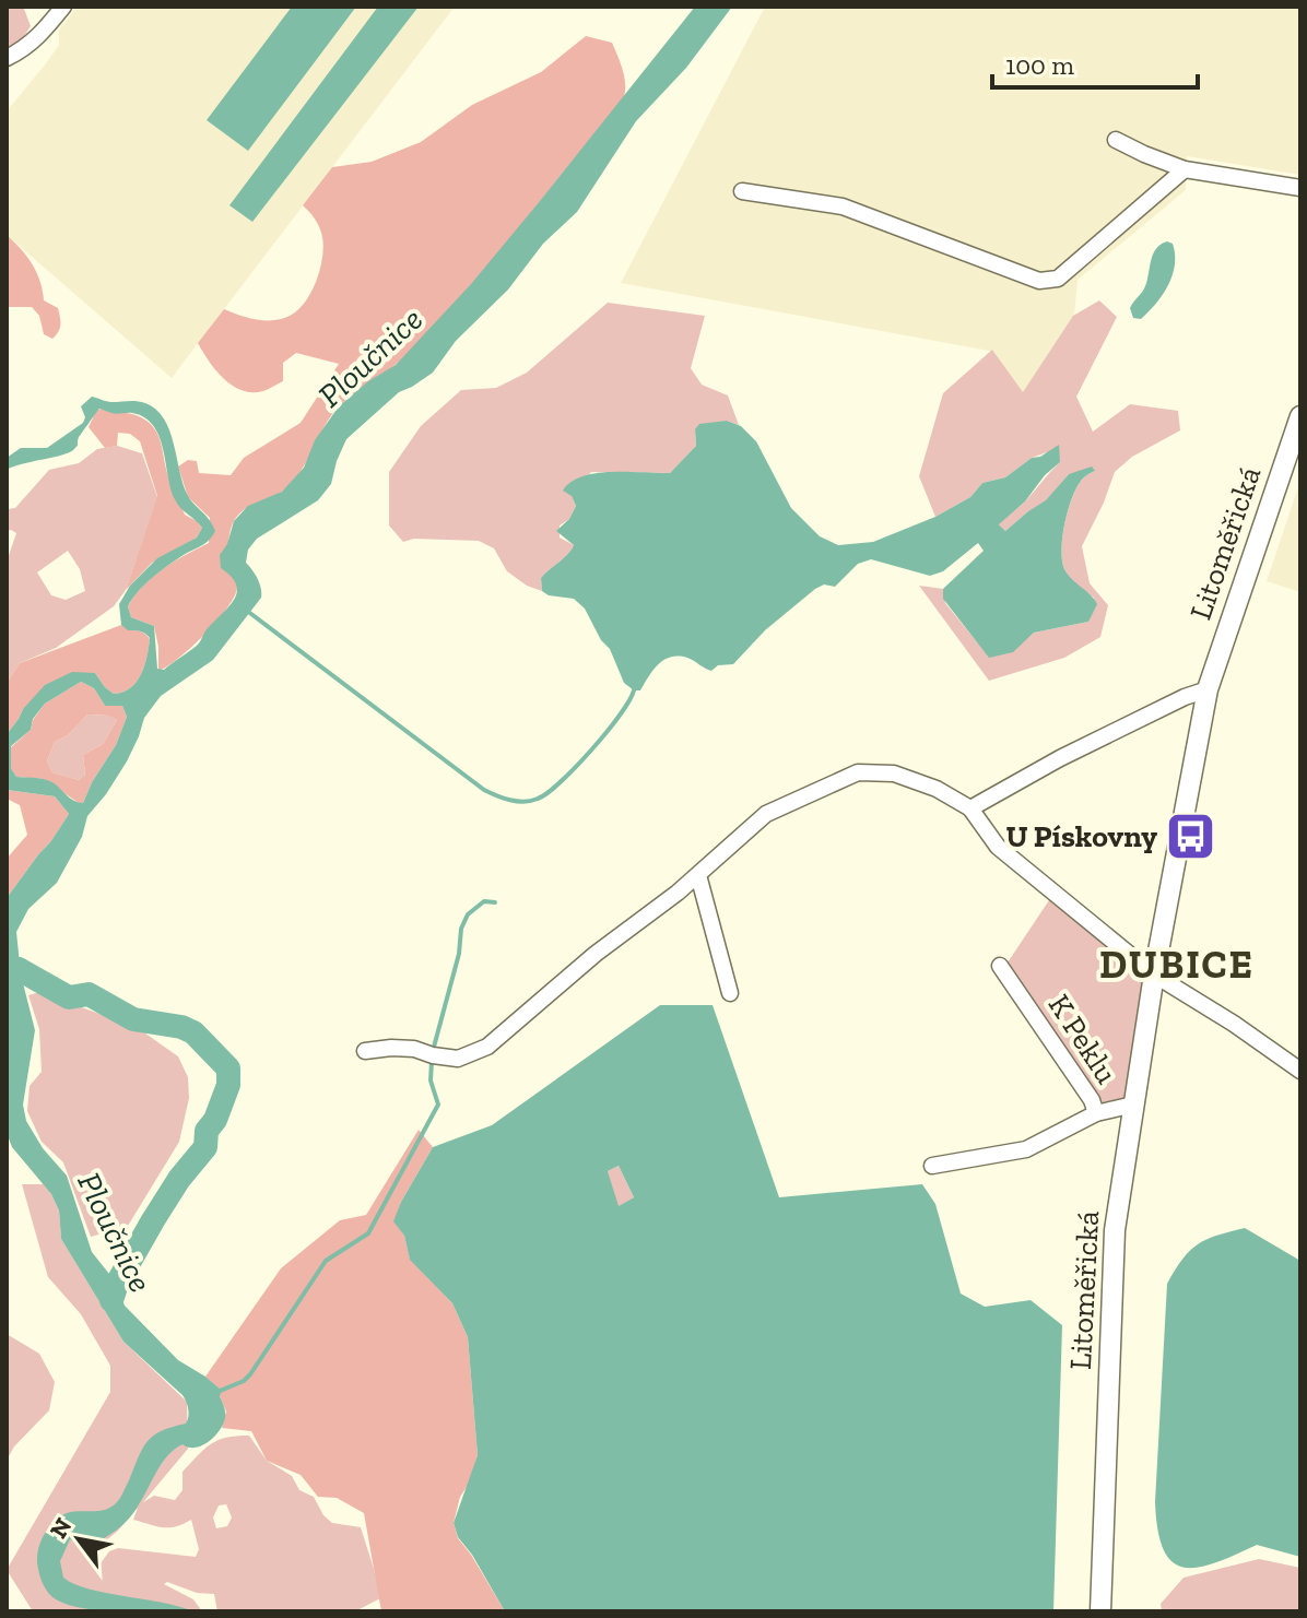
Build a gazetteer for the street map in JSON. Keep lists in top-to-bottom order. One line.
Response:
{"streets":{"street":["Litoměřická","K Peklu"]},"crossings":[["Litoměřická","K Peklu"]],"districts":["DUBICE"],"water":["Ploučnice"],"places":{"bus stop":["U Pískovny"]},"scale_bar":"100 m","north":"top left"}
